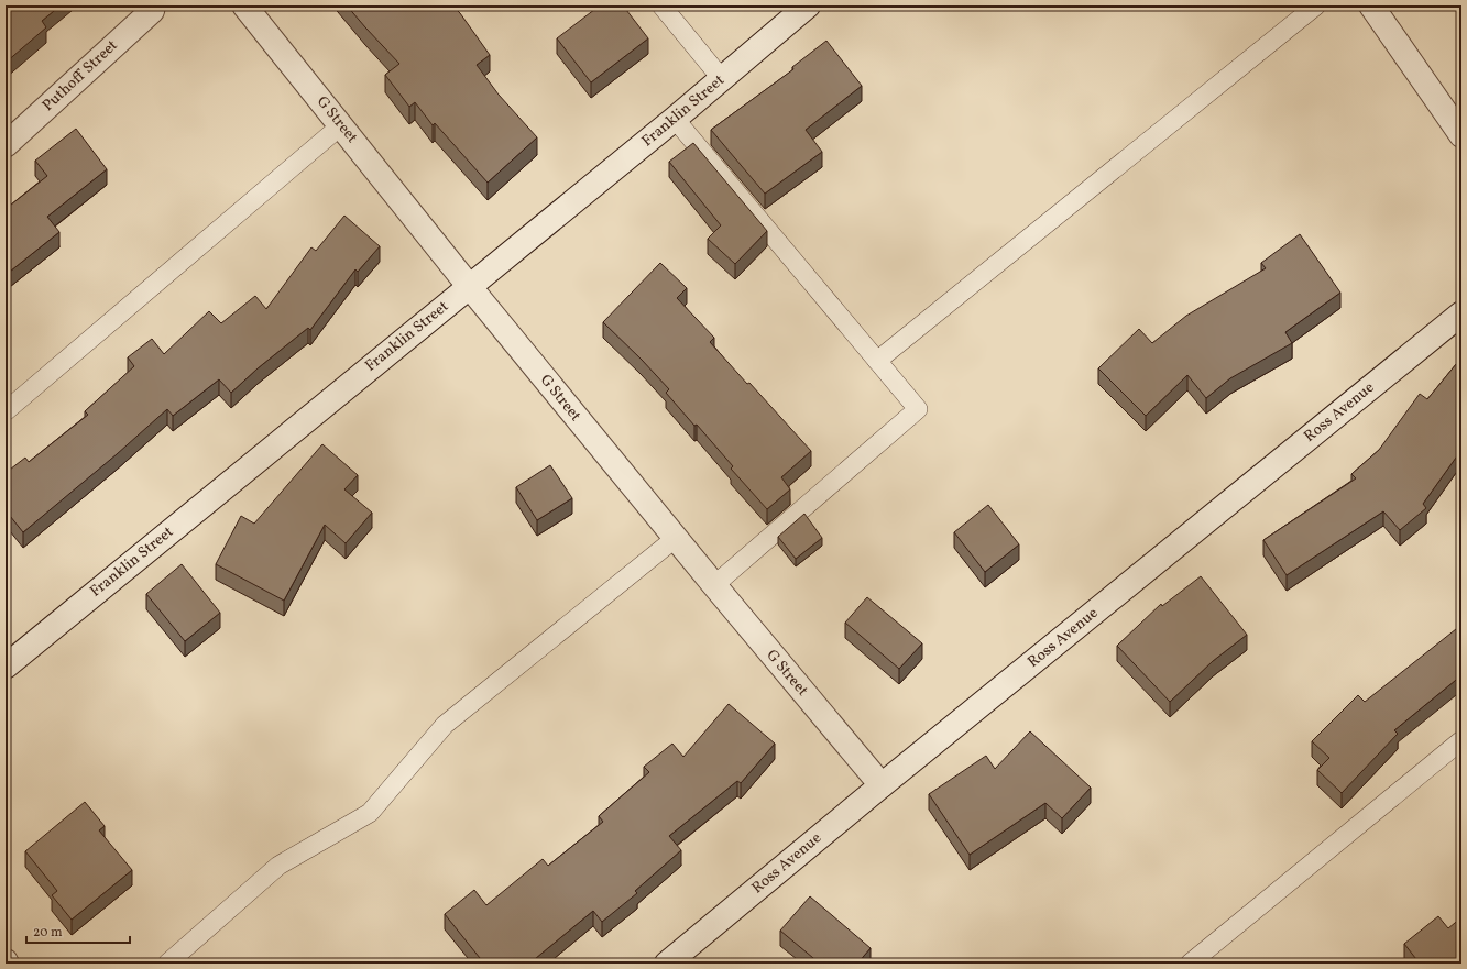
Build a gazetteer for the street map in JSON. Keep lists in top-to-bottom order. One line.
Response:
{"streets":{"street":["Puthoff Street","Franklin Street","G Street","Ross Avenue"]},"crossings":[["Franklin Street","G Street"],["G Street","Ross Avenue"]],"scale_bar":"20 m"}
